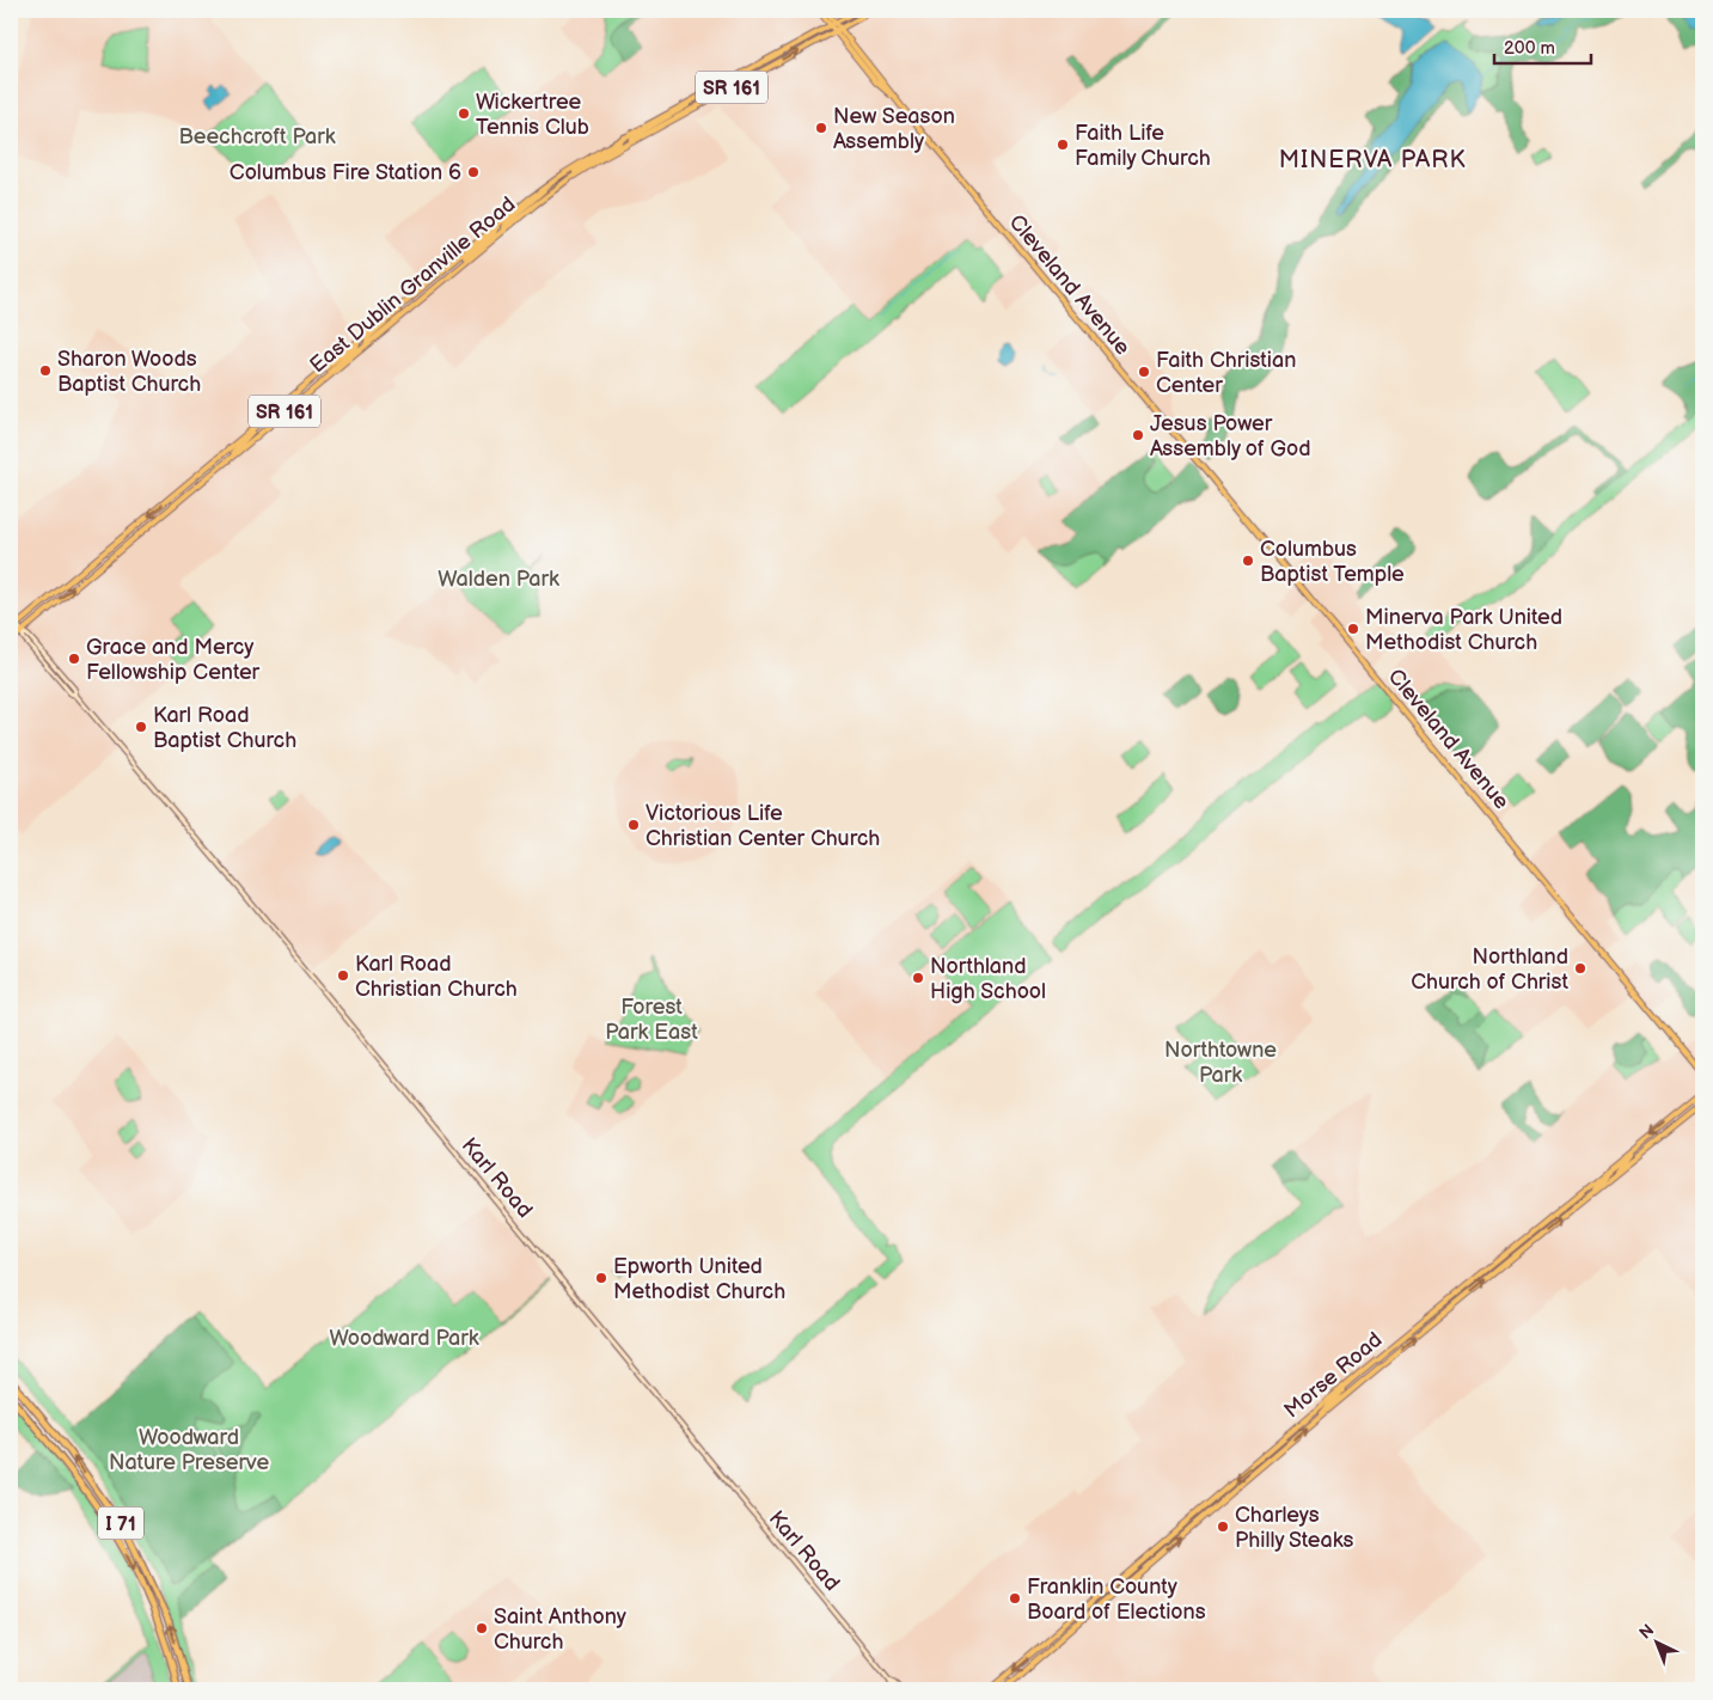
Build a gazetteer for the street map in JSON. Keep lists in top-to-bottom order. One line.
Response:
{"streets":{"highway":["I 71"],"main road":["SR 161","East Dublin Granville Road","Cleveland Avenue","Karl Road","Morse Road"]},"crossings":[["East Dublin Granville Road","Cleveland Avenue"],["East Dublin Granville Road","Karl Road"]],"districts":["MINERVA PARK"],"parks":["Beechcroft Park","Walden Park","Forest Park East","Northtowne Park","Woodward Park","Woodward Nature Preserve"],"places":["Wickertree Tennis Club","New Season Assembly","Faith Life Family Church","Columbus Fire Station 6","Sharon Woods Baptist Church","Faith Christian Center","Jesus Power Assembly of God","Columbus Baptist Temple","Minerva Park United Methodist Church","Grace and Mercy Fellowship Center","Karl Road Baptist Church","Victorious Life Christian Center Church","Northland Church of Christ","Karl Road Christian Church","Northland High School","Epworth United Methodist Church","Charleys Philly Steaks","Franklin County Board of Elections","Saint Anthony Church"],"scale_bar":"200 m","north":"top left"}
